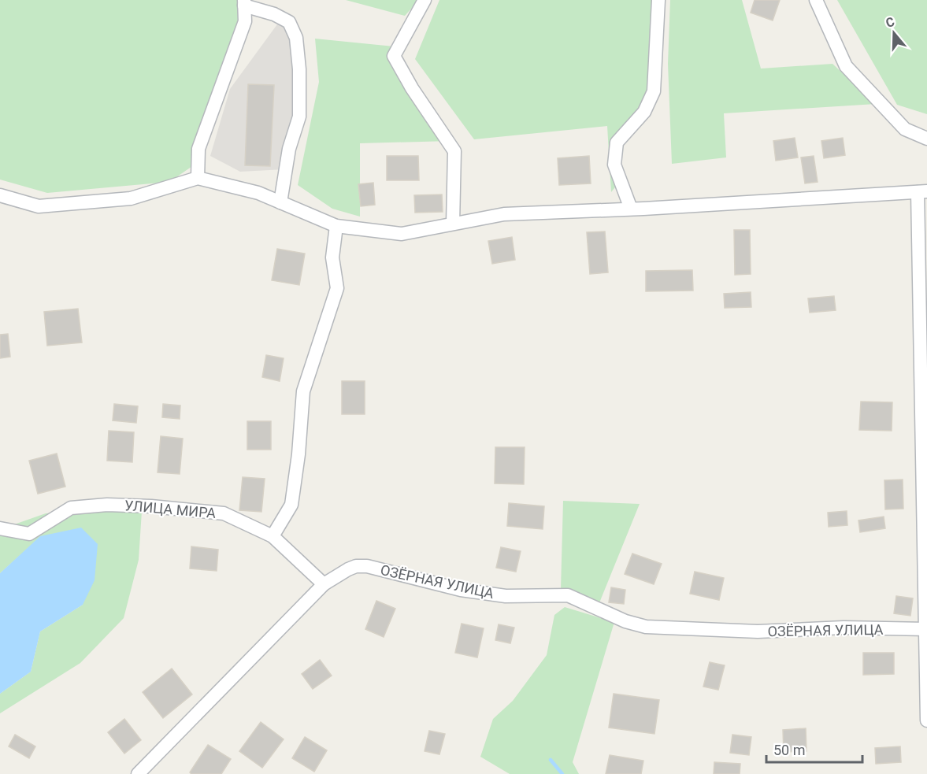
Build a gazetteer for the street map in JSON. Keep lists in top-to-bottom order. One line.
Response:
{"streets":{"street":["УЛИЦА МИРА","ОЗЁРНАЯ УЛИЦА"]},"crossings":[["УЛИЦА МИРА","ОЗЁРНАЯ УЛИЦА"]],"scale_bar":"50 m","north":"top"}
